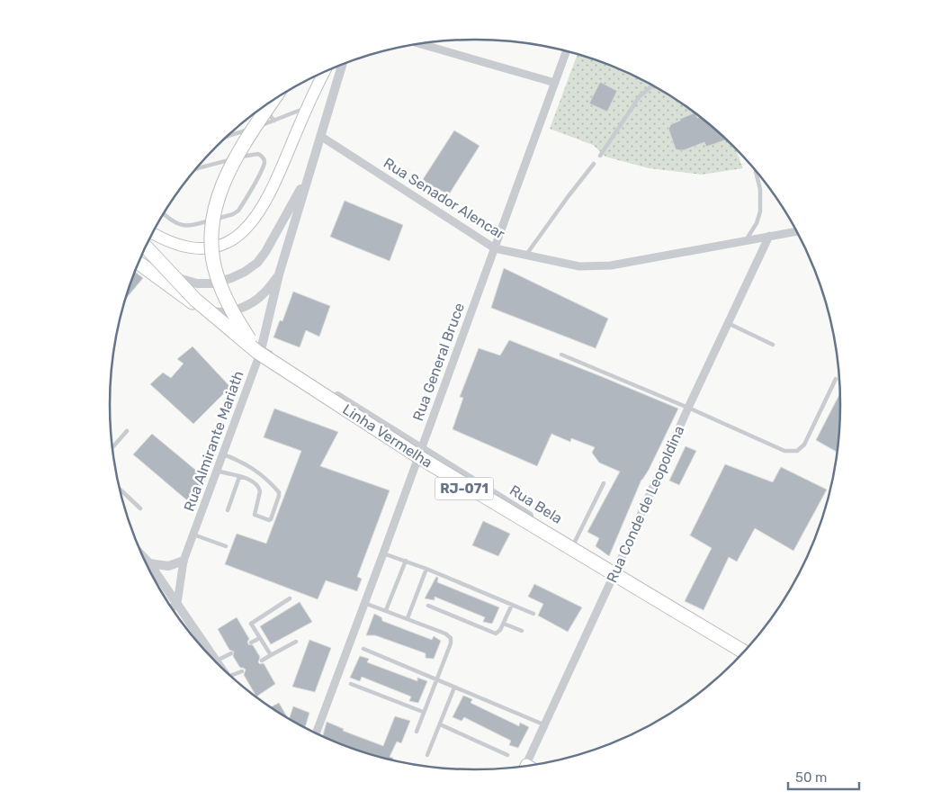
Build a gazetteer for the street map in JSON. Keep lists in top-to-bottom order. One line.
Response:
{"streets":{"highway":["Linha Vermelha","RJ-071"],"street":["Rua Senador Alencar","Rua General Bruce","Rua Almirante Mariath","Rua Bela","Rua Conde de Leopoldina"]},"crossings":[["Rua Senador Alencar","Rua General Bruce"],["Rua Senador Alencar","Rua Conde de Leopoldina"],["Rua General Bruce","Rua Bela"],["Linha Vermelha","Rua Almirante Mariath"],["Linha Vermelha","Rua Bela"],["Rua Almirante Mariath","Rua Bela"],["Rua Bela","Rua Conde de Leopoldina"]],"scale_bar":"50 m"}
